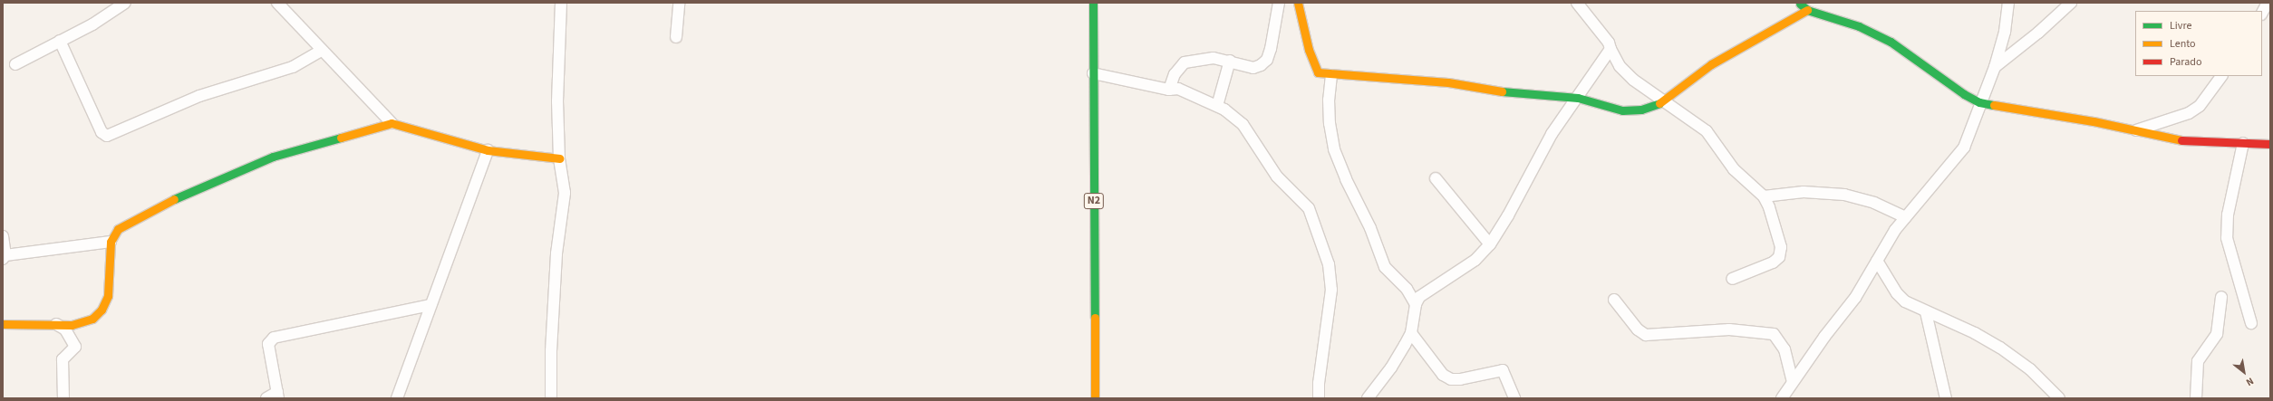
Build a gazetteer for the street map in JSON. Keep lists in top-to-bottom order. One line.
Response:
{"streets":{"street":["N2"]},"legend":["Livre","Lento","Parado"],"north":"bottom right"}
